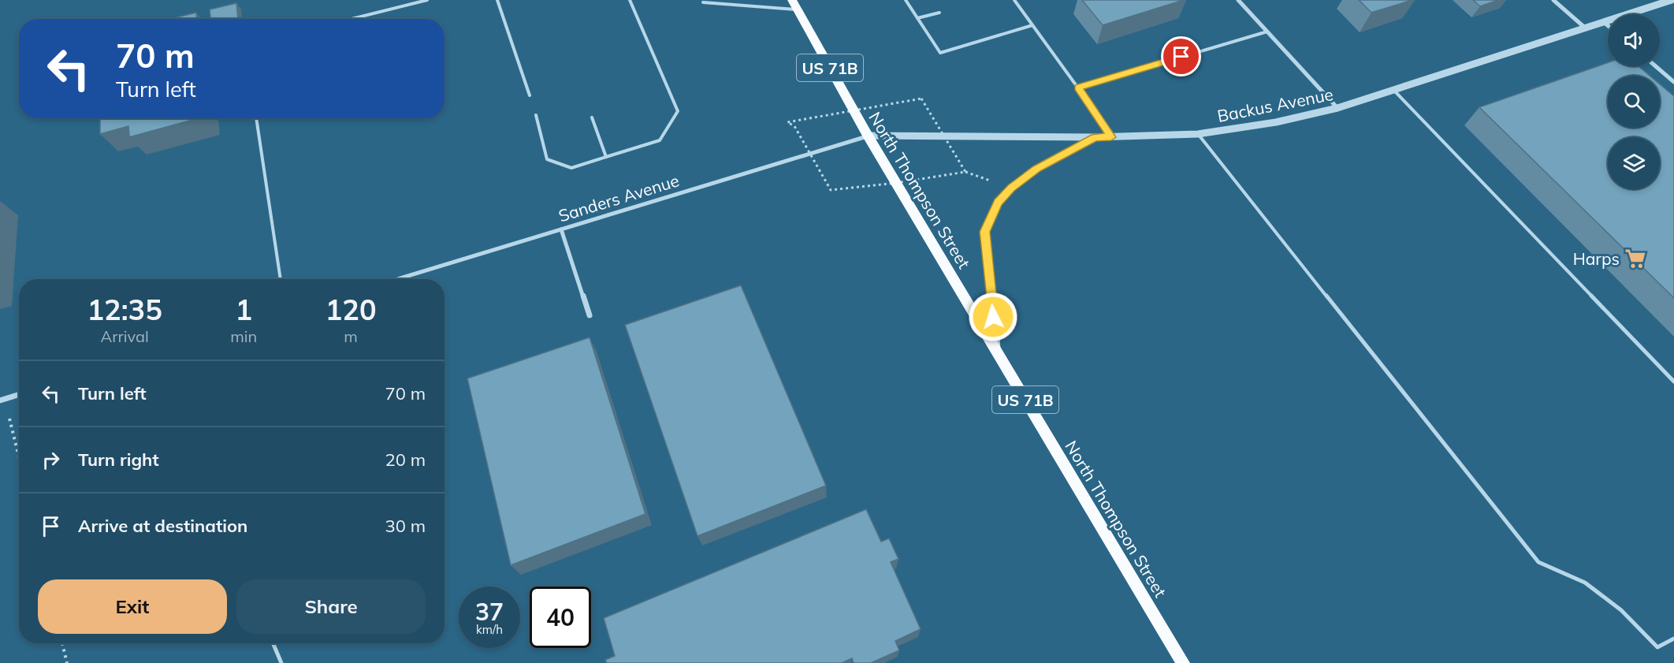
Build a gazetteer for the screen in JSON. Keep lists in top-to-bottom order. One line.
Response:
{"streets":{"main road":["US 71B","North Thompson Street"],"street":["Backus Avenue","Sanders Avenue"]},"crossings":[["Backus Avenue","North Thompson Street"],["Backus Avenue","Sanders Avenue"],["North Thompson Street","Sanders Avenue"]],"places":{"supermarket":["Harps"]},"page":{"turn":["70 m","Turn left"],"eta":["12:35","Arrival","1","min","120","m"],"list":[{"name":"Turn left","value":"70 m"},{"name":"Turn right","value":"20 m"},{"name":"Arrive at destination","value":"30 m"}],"buttons":["Exit","Share"],"speed":"37 km/h","limit":"40"}}
